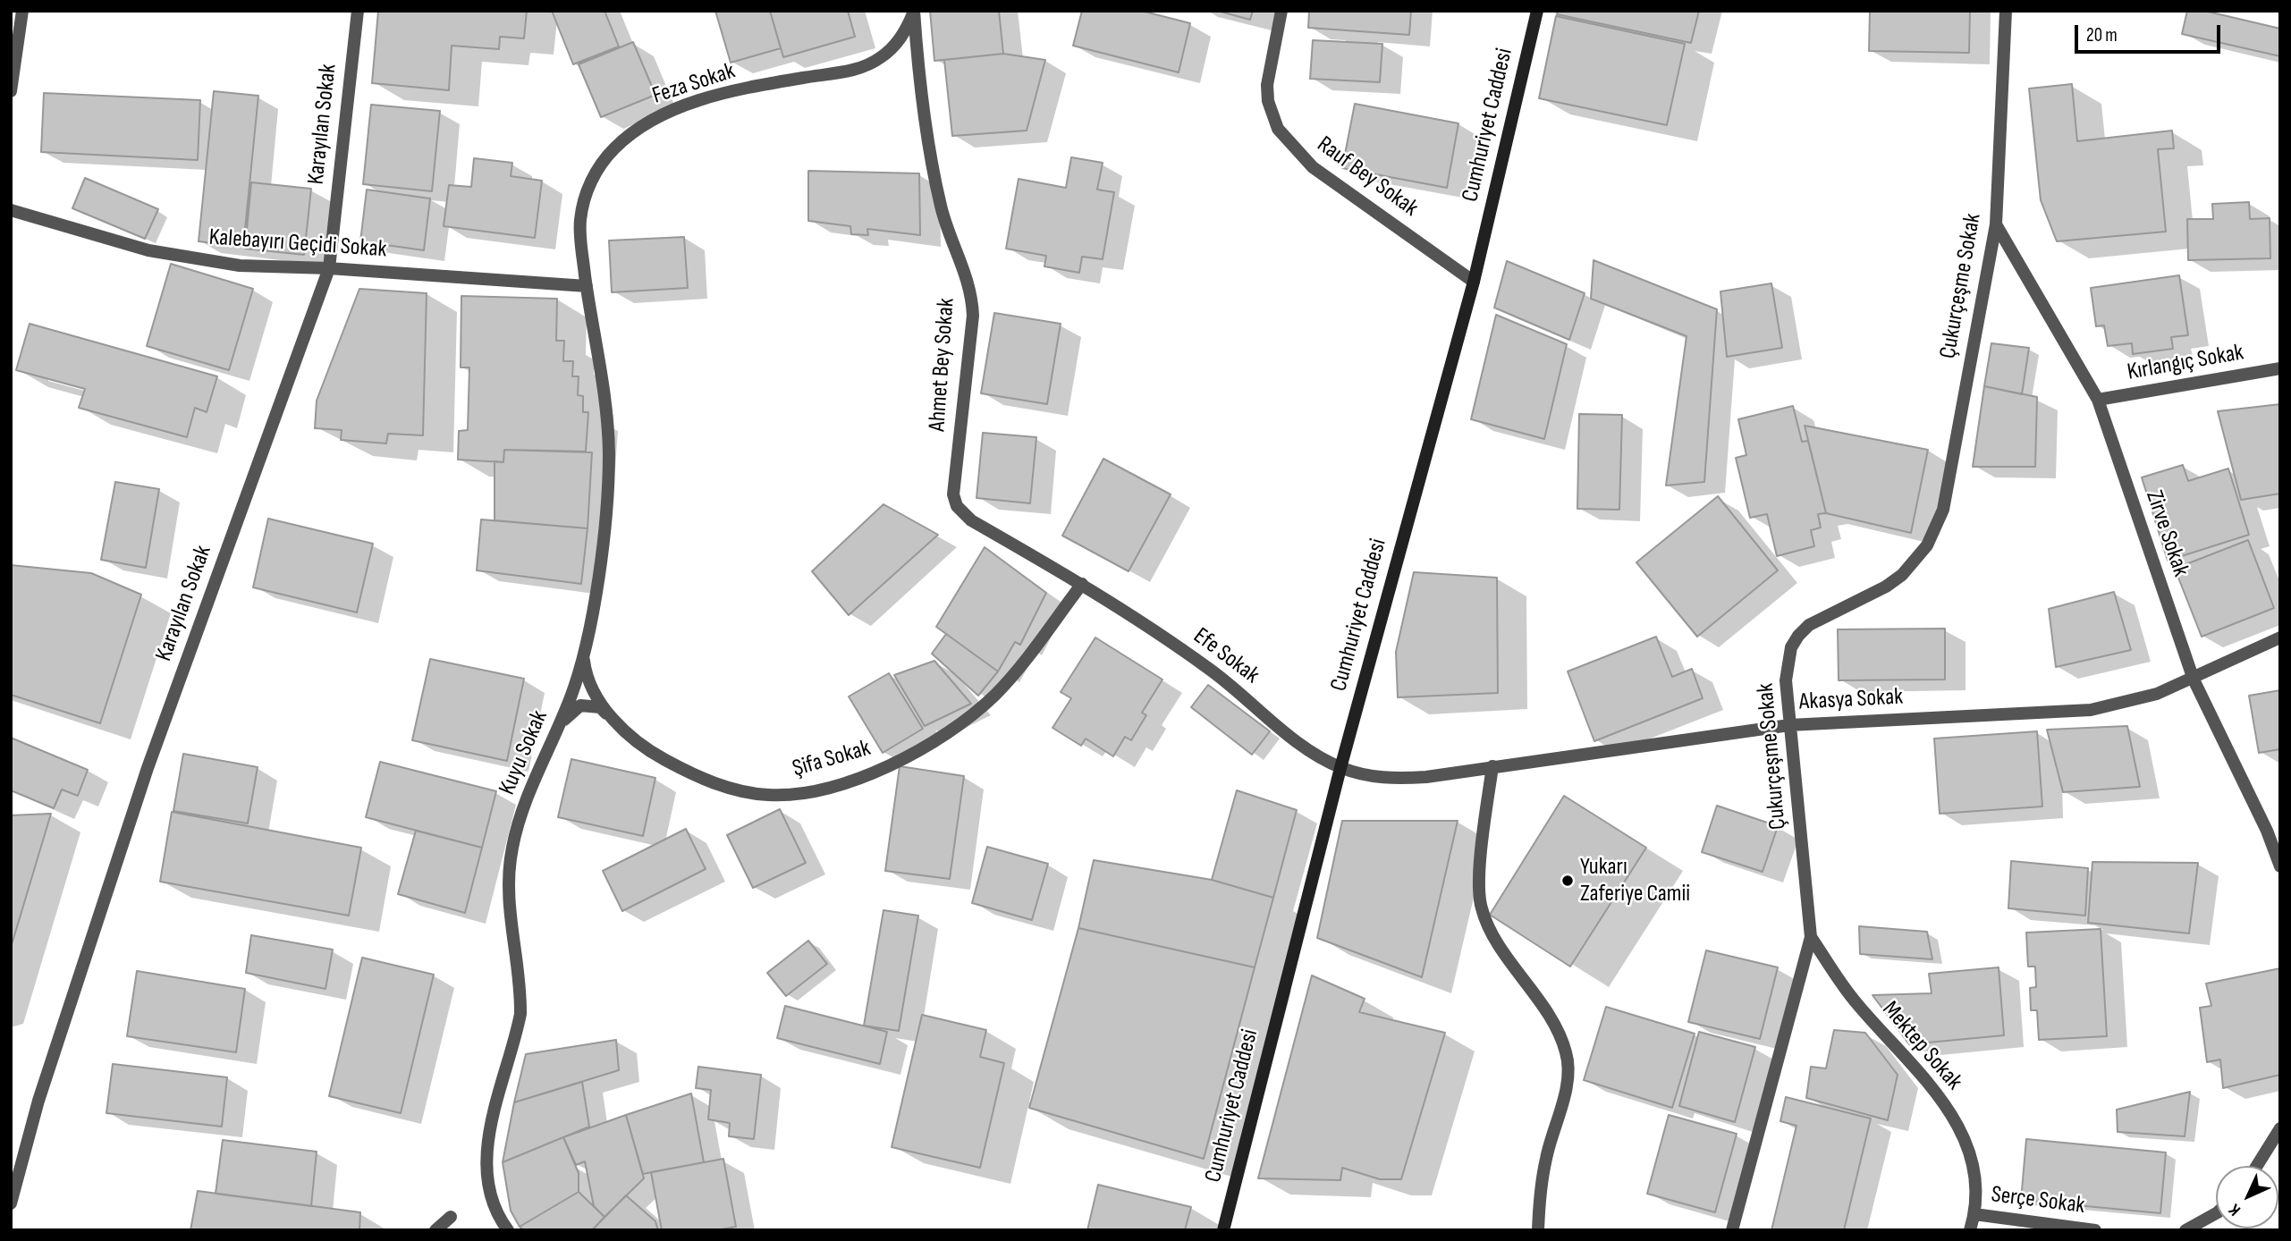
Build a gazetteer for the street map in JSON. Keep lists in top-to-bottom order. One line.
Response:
{"streets":{"main road":["Cumhuriyet Caddesi"],"street":["Feza Sokak","Karayılan Sokak","Rauf Bey Sokak","Kalebayırı Geçidi Sokak","Çukurçeşme Sokak","Kırlangıç Sokak","Ahmet Bey Sokak","Zirve Sokak","Efe Sokak","Akasya Sokak","Kuyu Sokak","Şifa Sokak","Mektep Sokak","Serçe Sokak"]},"crossings":[["Feza Sokak","Kalebayırı Geçidi Sokak"],["Feza Sokak","Ahmet Bey Sokak"],["Feza Sokak","Kuyu Sokak"],["Karayılan Sokak","Kalebayırı Geçidi Sokak"],["Cumhuriyet Caddesi","Rauf Bey Sokak"],["Cumhuriyet Caddesi","Efe Sokak"],["Cumhuriyet Caddesi","Akasya Sokak"],["Kalebayırı Geçidi Sokak","Kuyu Sokak"],["Çukurçeşme Sokak","Zirve Sokak"],["Çukurçeşme Sokak","Akasya Sokak"],["Çukurçeşme Sokak","Mektep Sokak"],["Kırlangıç Sokak","Zirve Sokak"],["Ahmet Bey Sokak","Efe Sokak"],["Ahmet Bey Sokak","Şifa Sokak"],["Zirve Sokak","Akasya Sokak"],["Efe Sokak","Akasya Sokak"],["Efe Sokak","Şifa Sokak"],["Kuyu Sokak","Şifa Sokak"],["Mektep Sokak","Serçe Sokak"]],"places":["Yukarı Zaferiye Camii"],"scale_bar":"20 m","north":"bottom left"}
